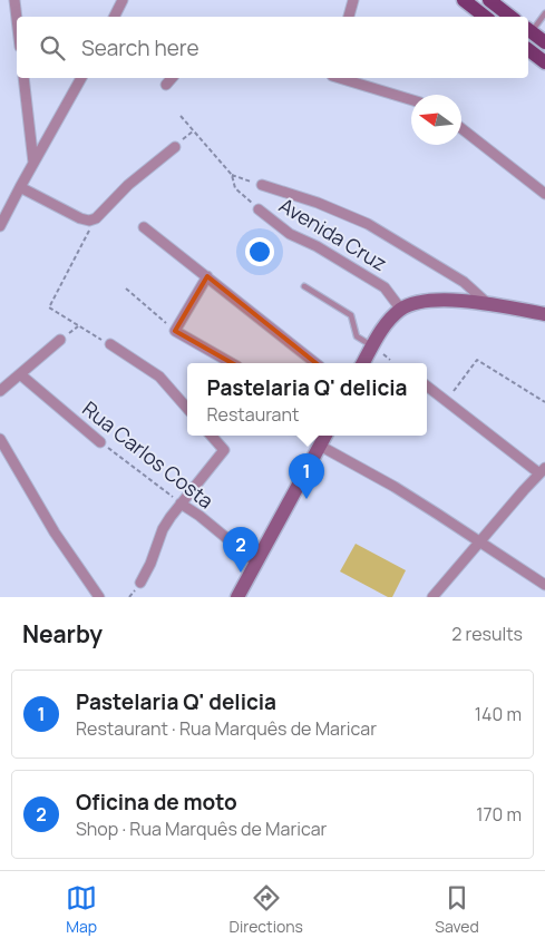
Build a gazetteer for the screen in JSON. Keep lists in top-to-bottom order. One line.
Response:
{"streets":{"street":["Avenida Cruz","Rua Carlos Costa"]},"north":"left","page":{"search":"Search here","popup":["Pastelaria Q' delicia","Restaurant"],"pins":["1","2"],"heading":["Nearby","2 results"],"list":[{"mark":"1","name":"Pastelaria Q' delicia","note":"Restaurant · Rua Marquês de Maricar","value":"140 m"},{"mark":"2","name":"Oficina de moto","note":"Shop · Rua Marquês de Maricar","value":"170 m"}],"nav":["Map","Directions","Saved"]}}
